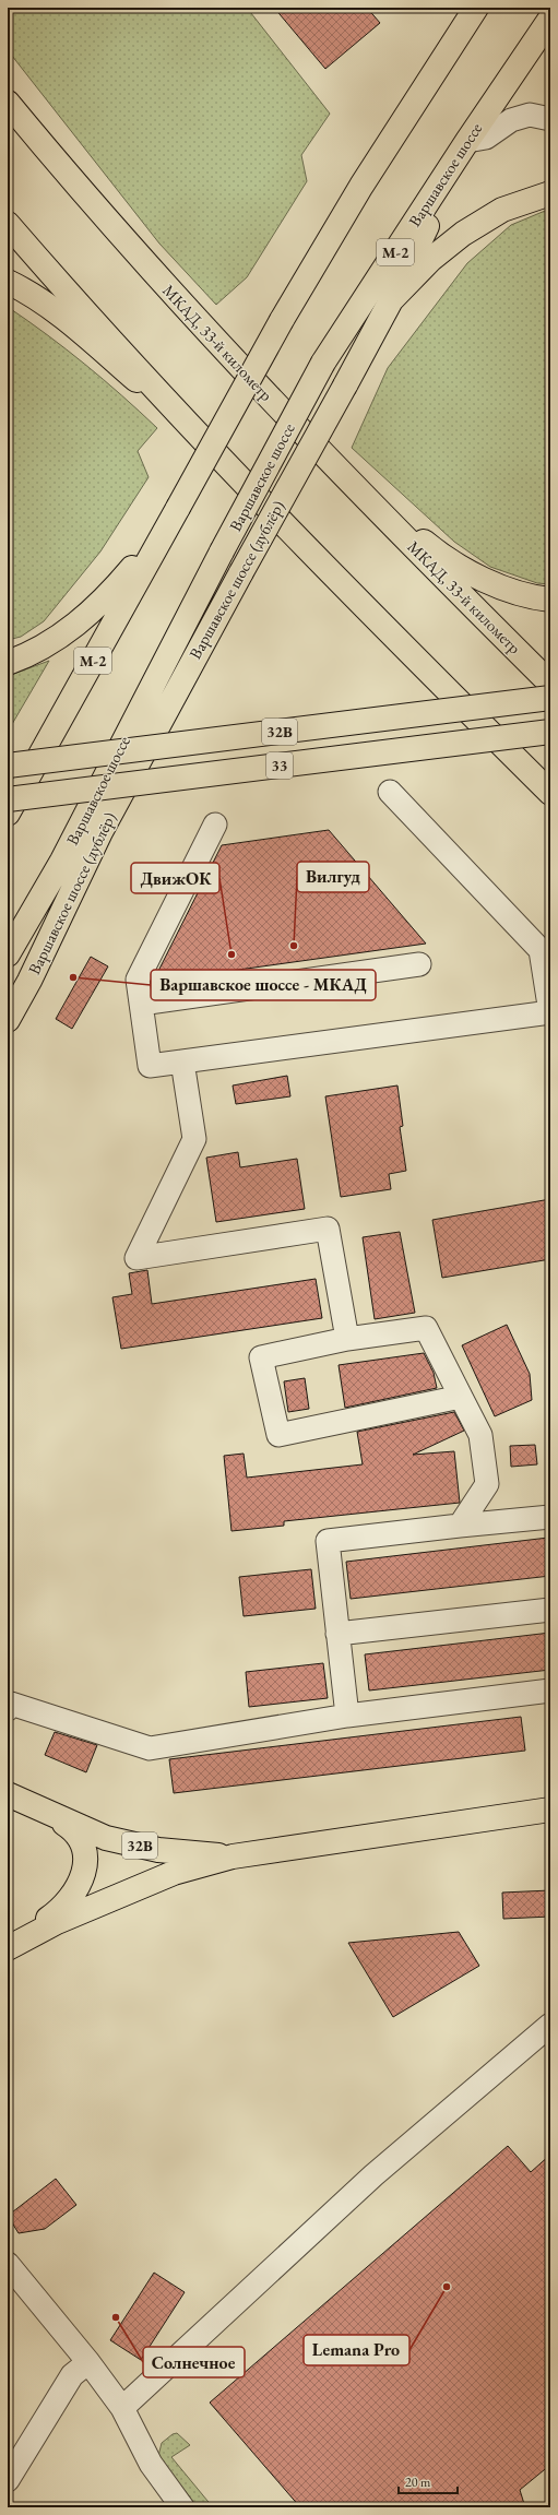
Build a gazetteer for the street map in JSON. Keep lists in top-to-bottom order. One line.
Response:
{"streets":{"main road":["Варшавское шоссе","М-2","МКАД, 33-й километр","Варшавское шоссе (дублёр)","32B","33"]},"crossings":[["Варшавское шоссе","Варшавское шоссе (дублёр)"]],"places":["Вилгуд","ДвижОК","Варшавское шоссе - МКАД","Lemana Pro","Солнечное"],"scale_bar":"20 m"}
